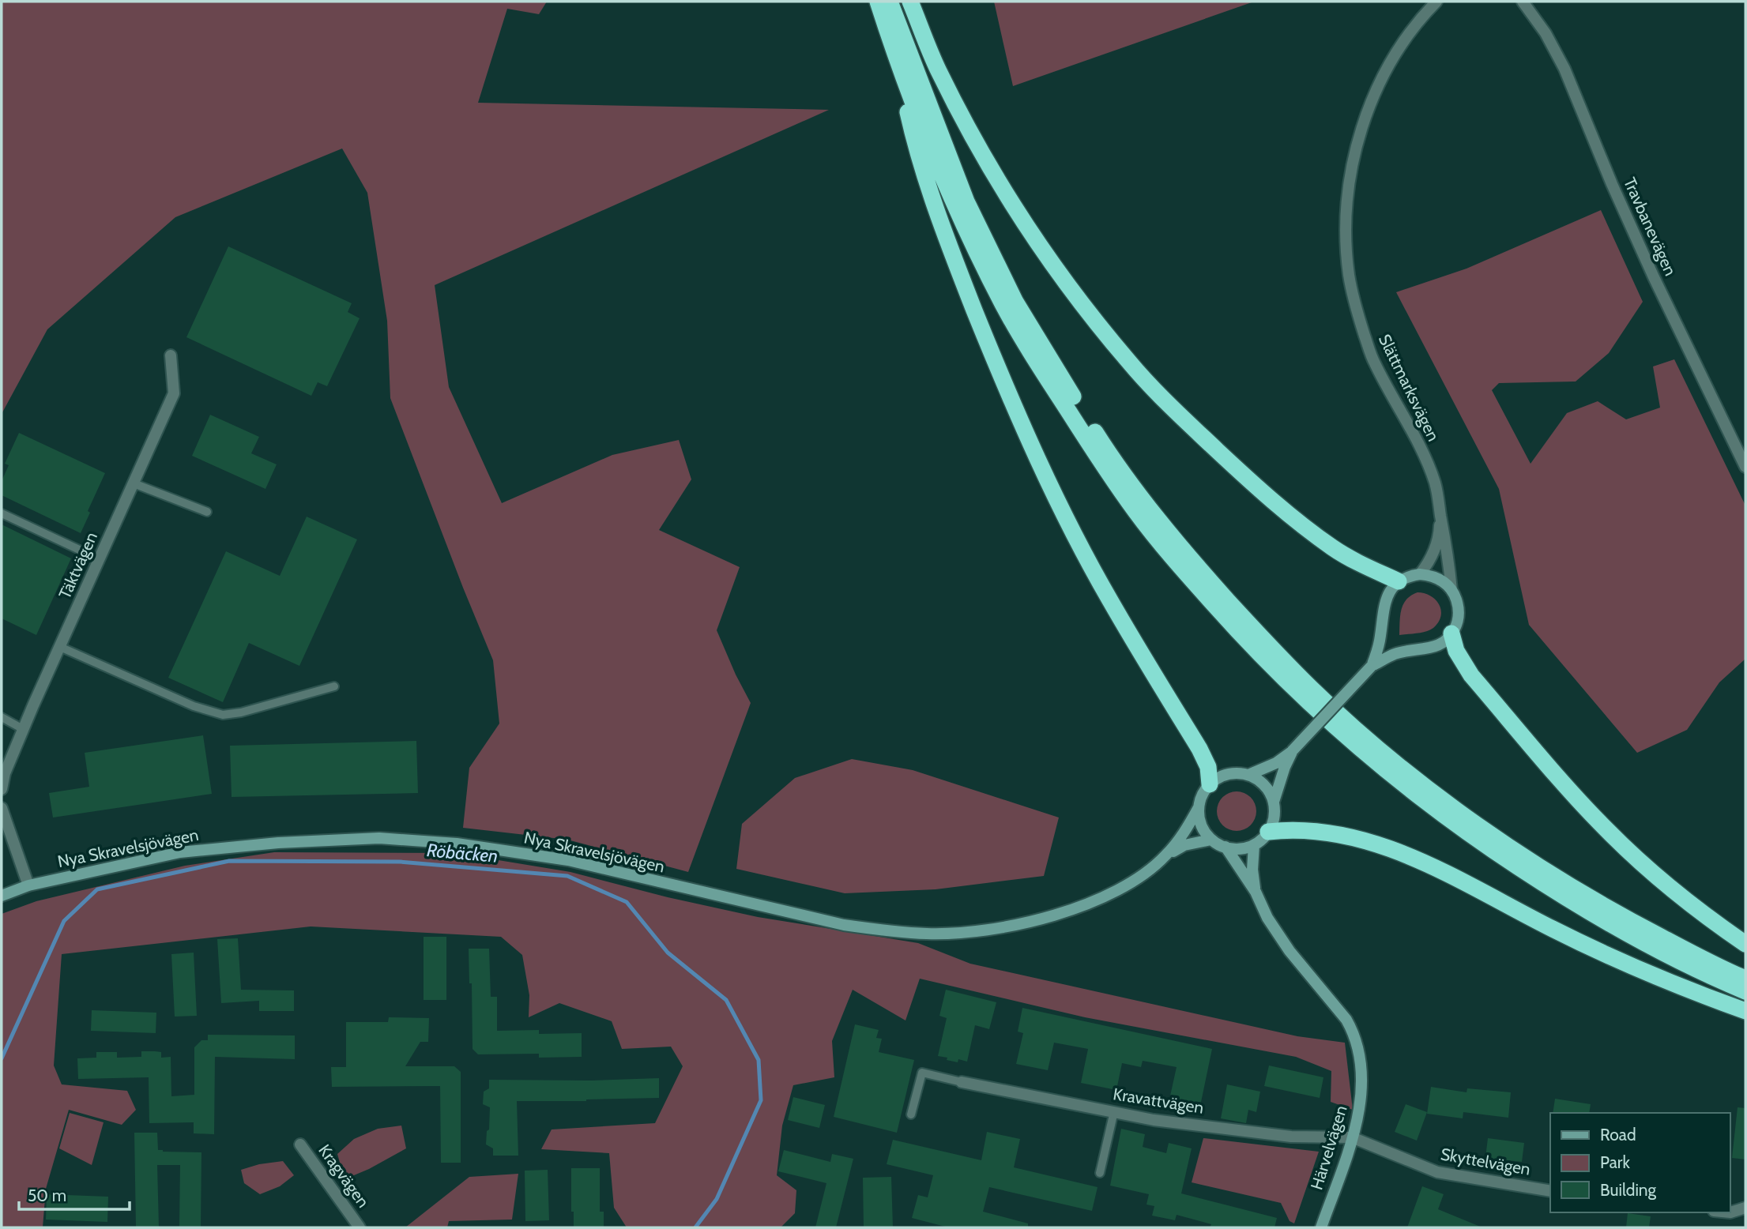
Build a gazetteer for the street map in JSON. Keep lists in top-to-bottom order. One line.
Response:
{"streets":{"main road":["Nya Skravelsjövägen","Härvelvägen"],"street":["Travbanevägen","Slättmarksvägen","Täktvägen","Kravattvägen","Skyttelvägen","Kragvägen"]},"crossings":[["Kravattvägen","Härvelvägen"],["Kravattvägen","Skyttelvägen"],["Härvelvägen","Skyttelvägen"]],"water":["Röbäcken"],"legend":["Road","Park","Building"],"scale_bar":"50 m"}
